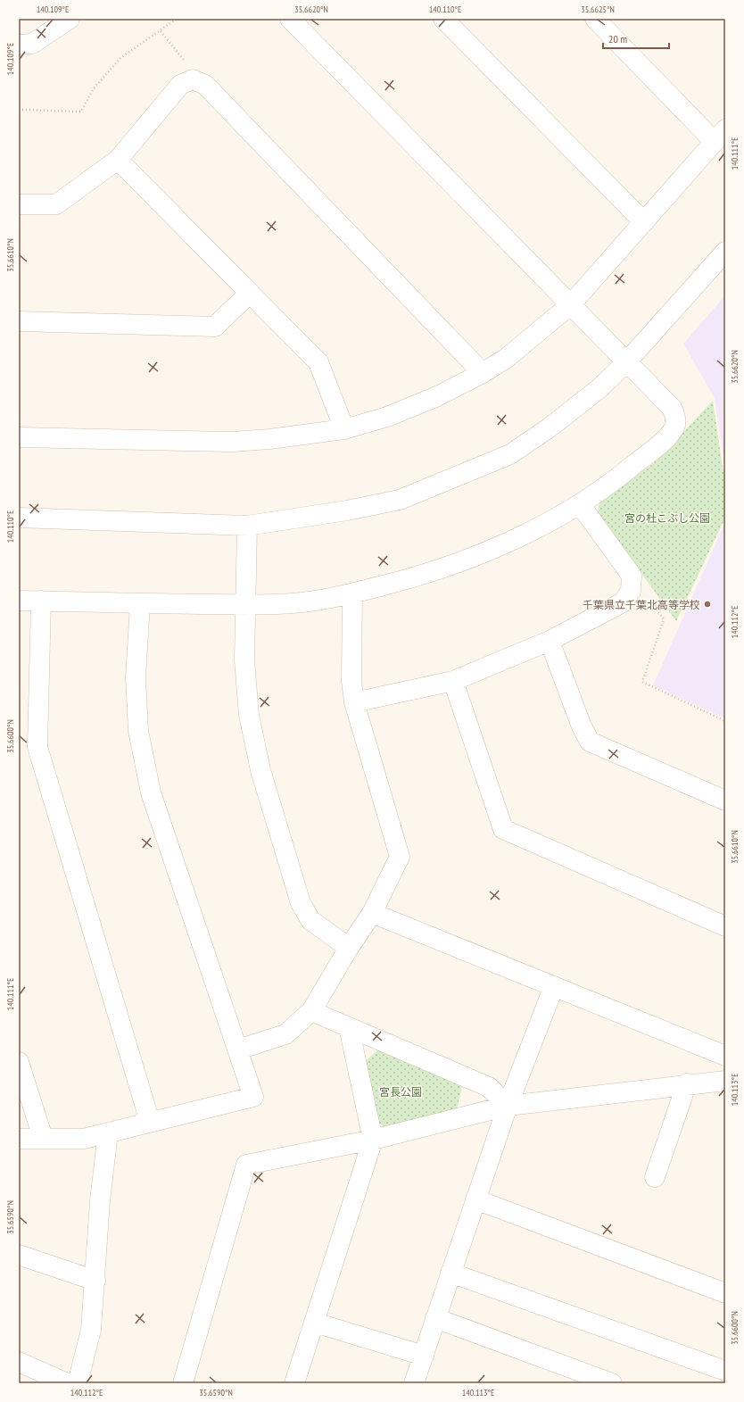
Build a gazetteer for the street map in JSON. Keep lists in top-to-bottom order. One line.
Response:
{"parks":["宮の杜こぶし公園","宮長公園"],"places":["千葉県立千葉北高等学校"],"scale_bar":"20 m","coordinates":["140.109°E","35.6620°N","140.110°E","35.6625°N","140.111°E","35.6610°N","140.112°E","35.6600°N","140.113°E","35.6590°N"]}
